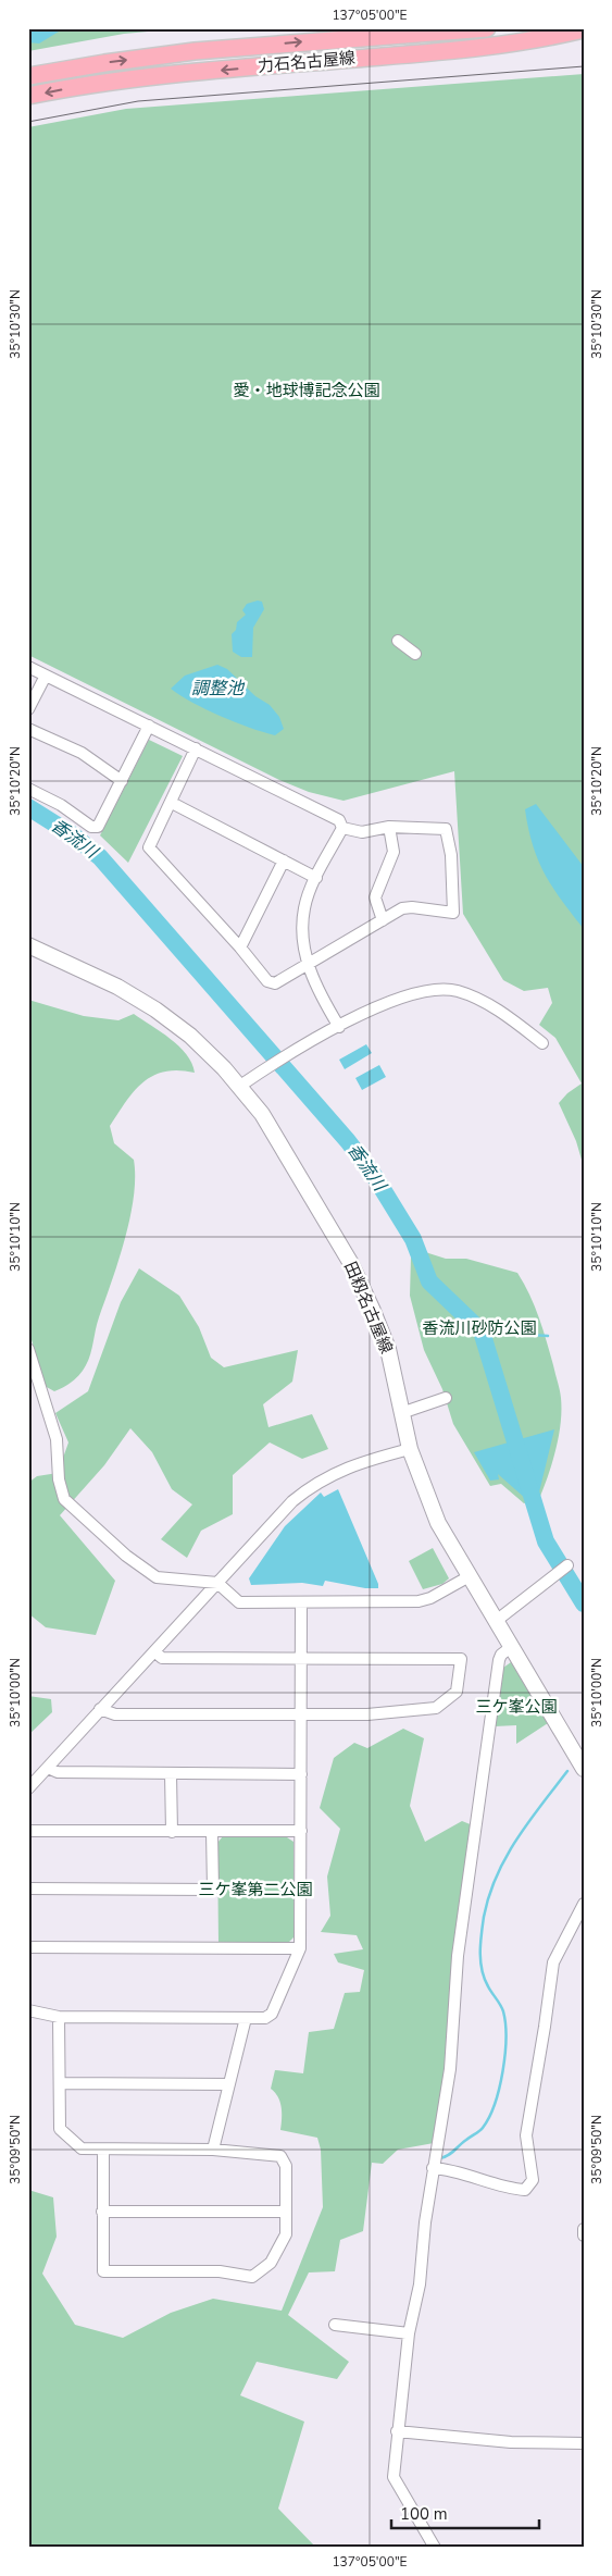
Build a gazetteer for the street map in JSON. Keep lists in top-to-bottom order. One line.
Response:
{"streets":{"main road":["力石名古屋線","田籾名古屋線"]},"water":["調整池","香流川"],"parks":["愛・地球博記念公園","香流川砂防公園","三ケ峯公園","三ケ峯第二公園"],"scale_bar":"100 m","coordinates":["137°05'00\"E","35°10'30\"N","35°10'20\"N","35°10'10\"N","35°10'00\"N","35°09'50\"N"]}
